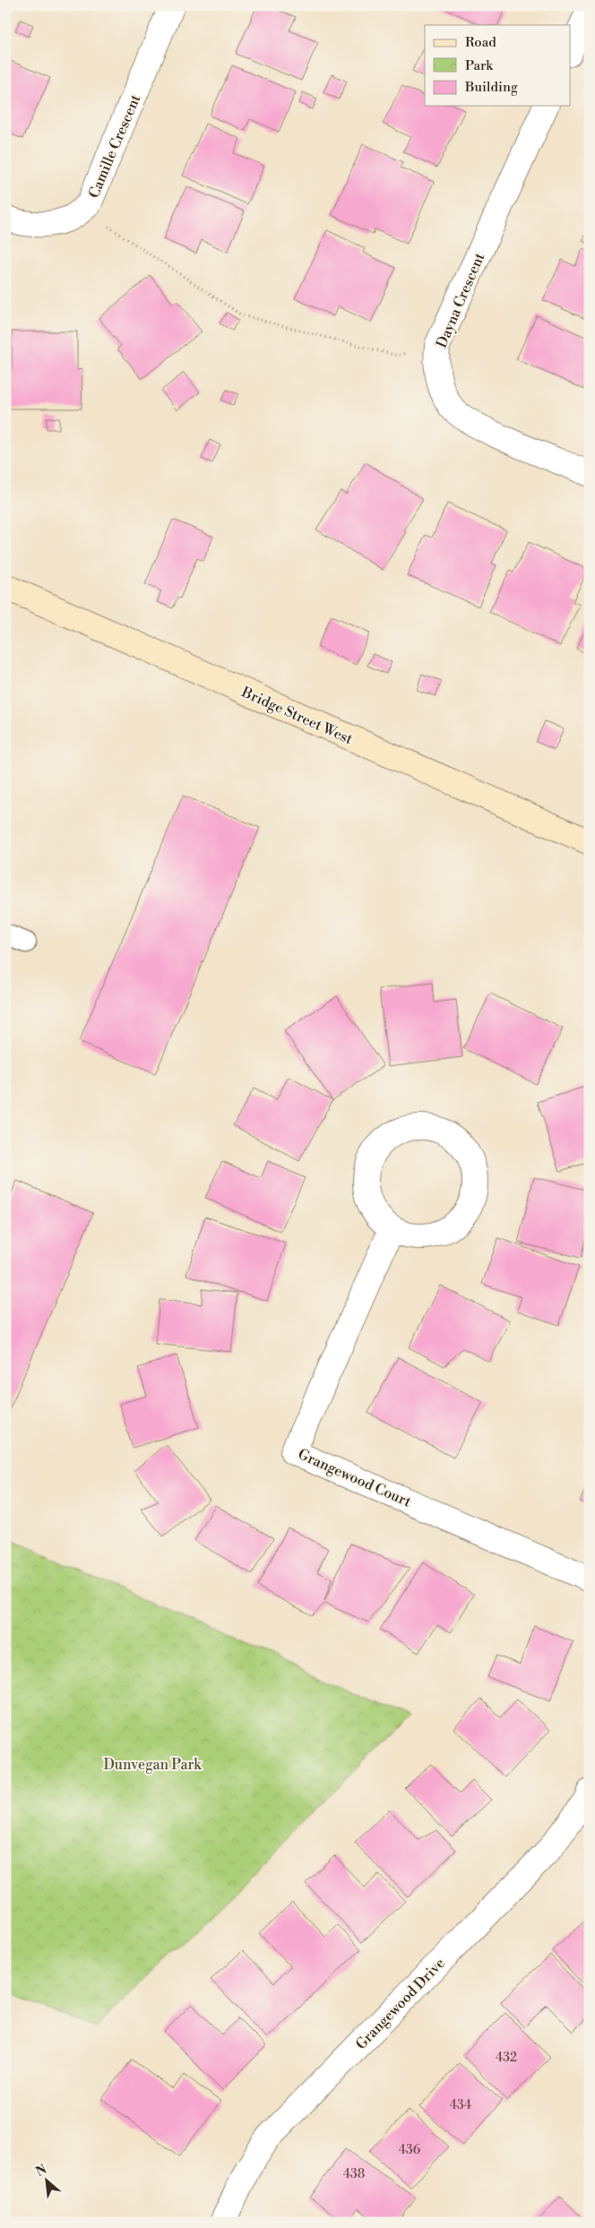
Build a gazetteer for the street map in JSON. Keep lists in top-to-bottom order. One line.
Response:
{"streets":{"main road":["Bridge Street West"],"street":["Camille Crescent","Dayna Crescent","Grangewood Court","Grangewood Drive"]},"parks":["Dunvegan Park"],"house_numbers":["432","434","436","438"],"legend":["Road","Park","Building"],"north":"top left"}
